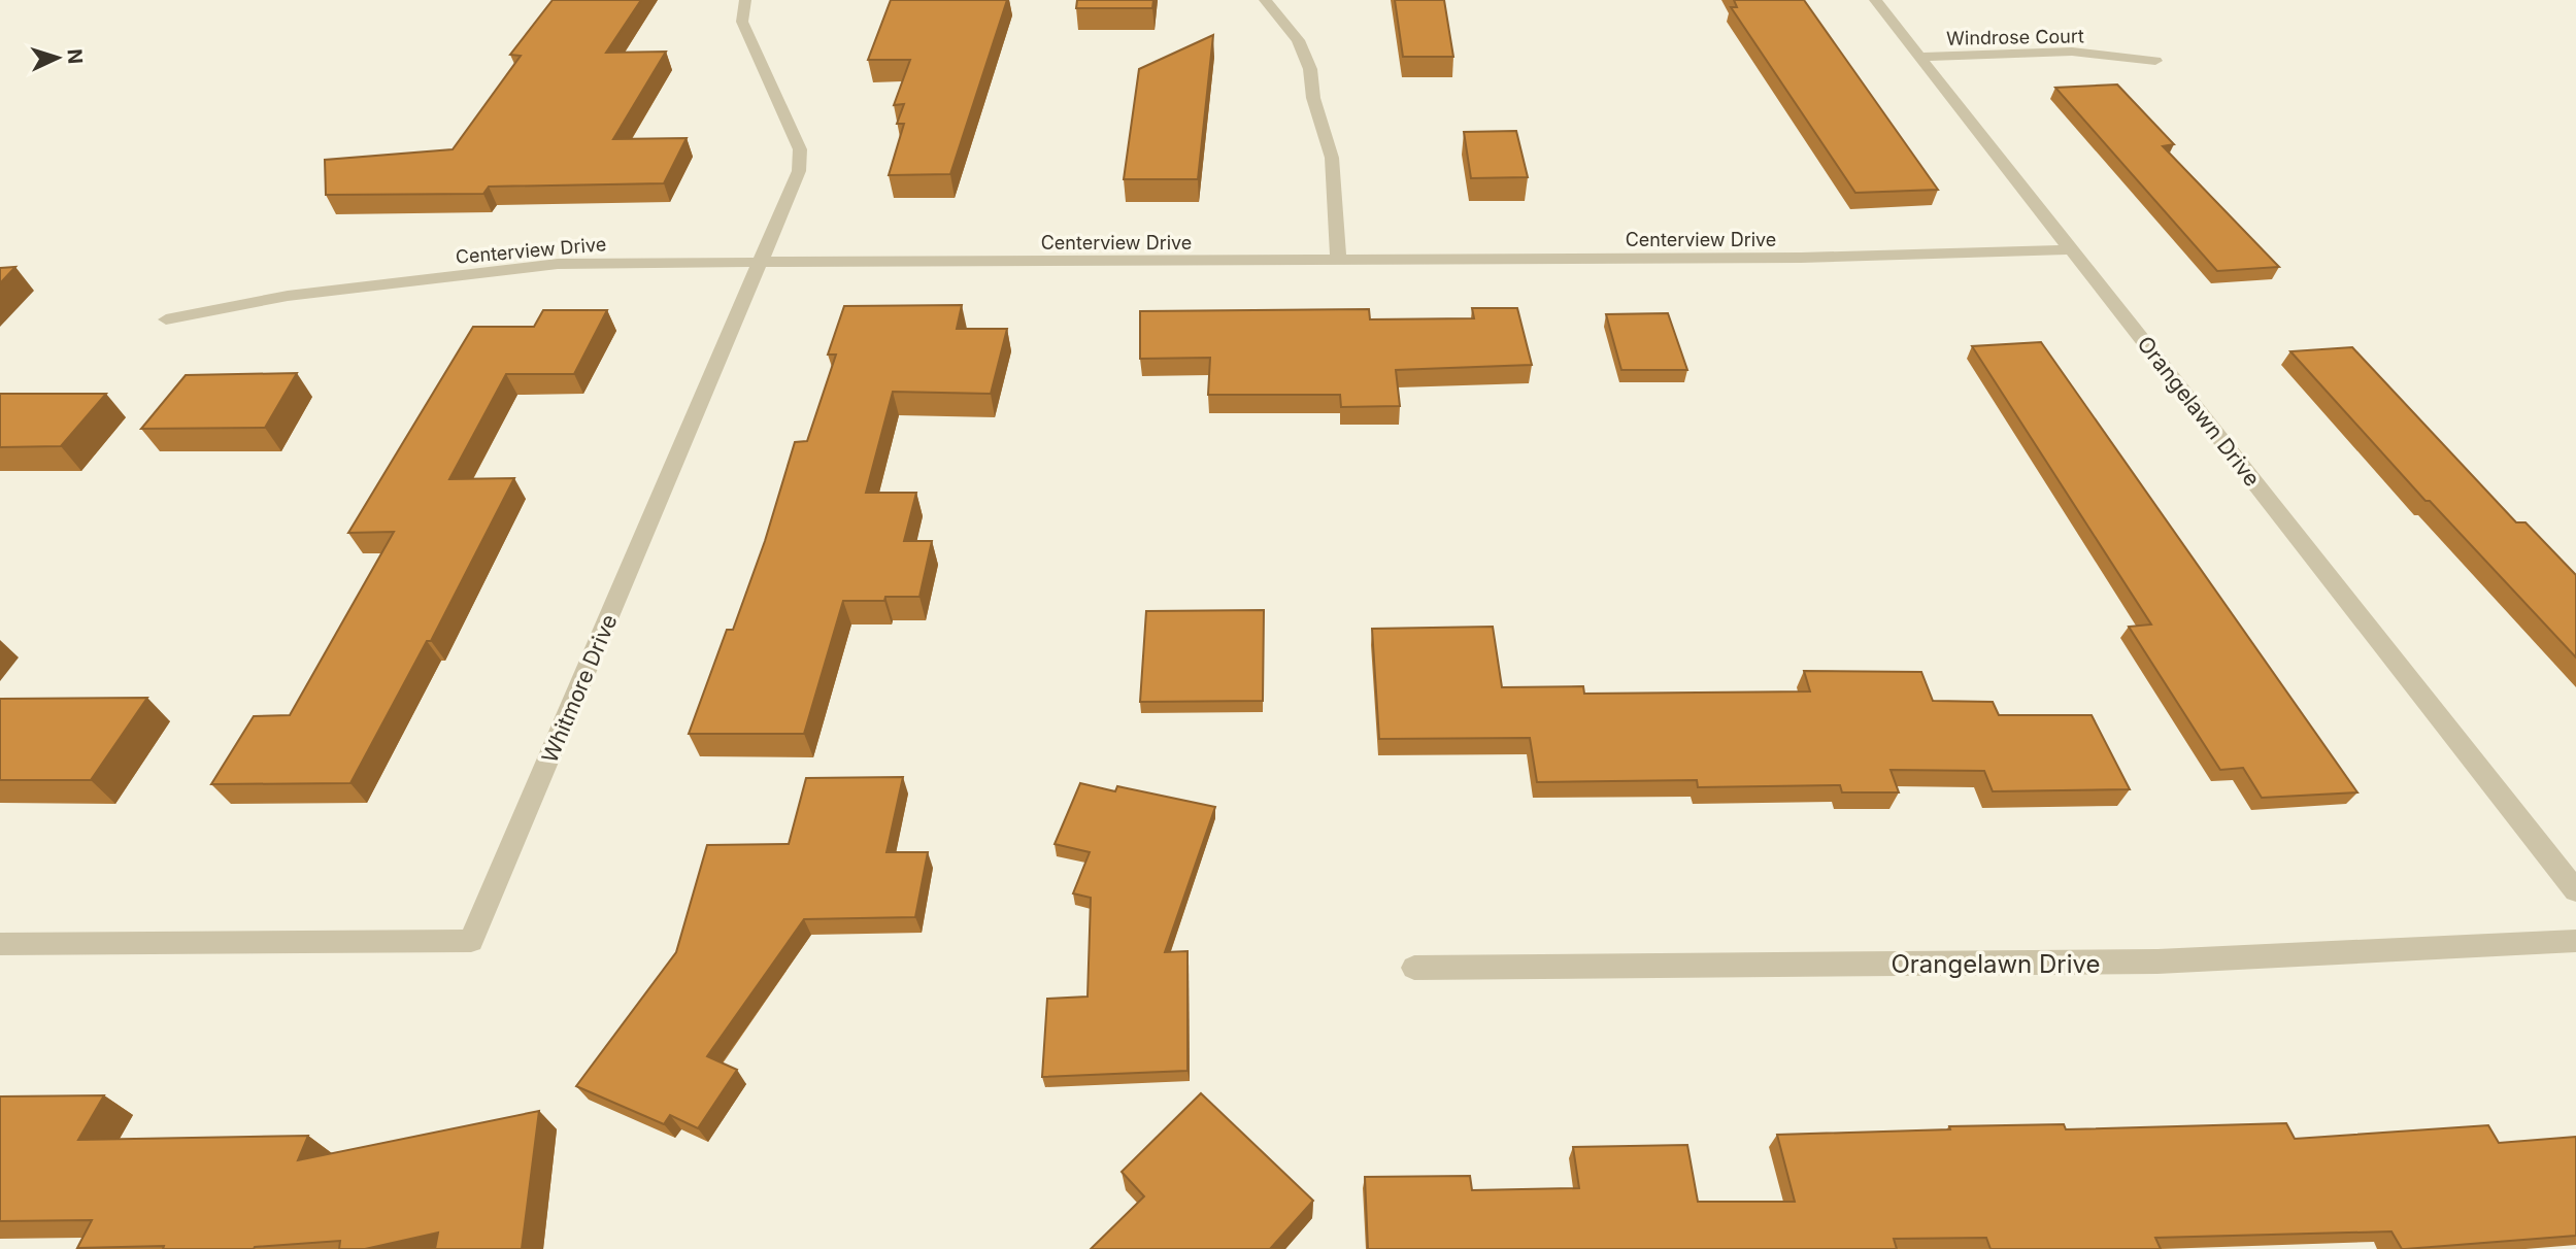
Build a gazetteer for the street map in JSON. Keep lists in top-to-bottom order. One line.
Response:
{"streets":{"street":["Windrose Court","Centerview Drive","Orangelawn Drive","Whitmore Drive"]},"crossings":[["Windrose Court","Orangelawn Drive"],["Centerview Drive","Orangelawn Drive"],["Centerview Drive","Whitmore Drive"]],"north":"right"}
